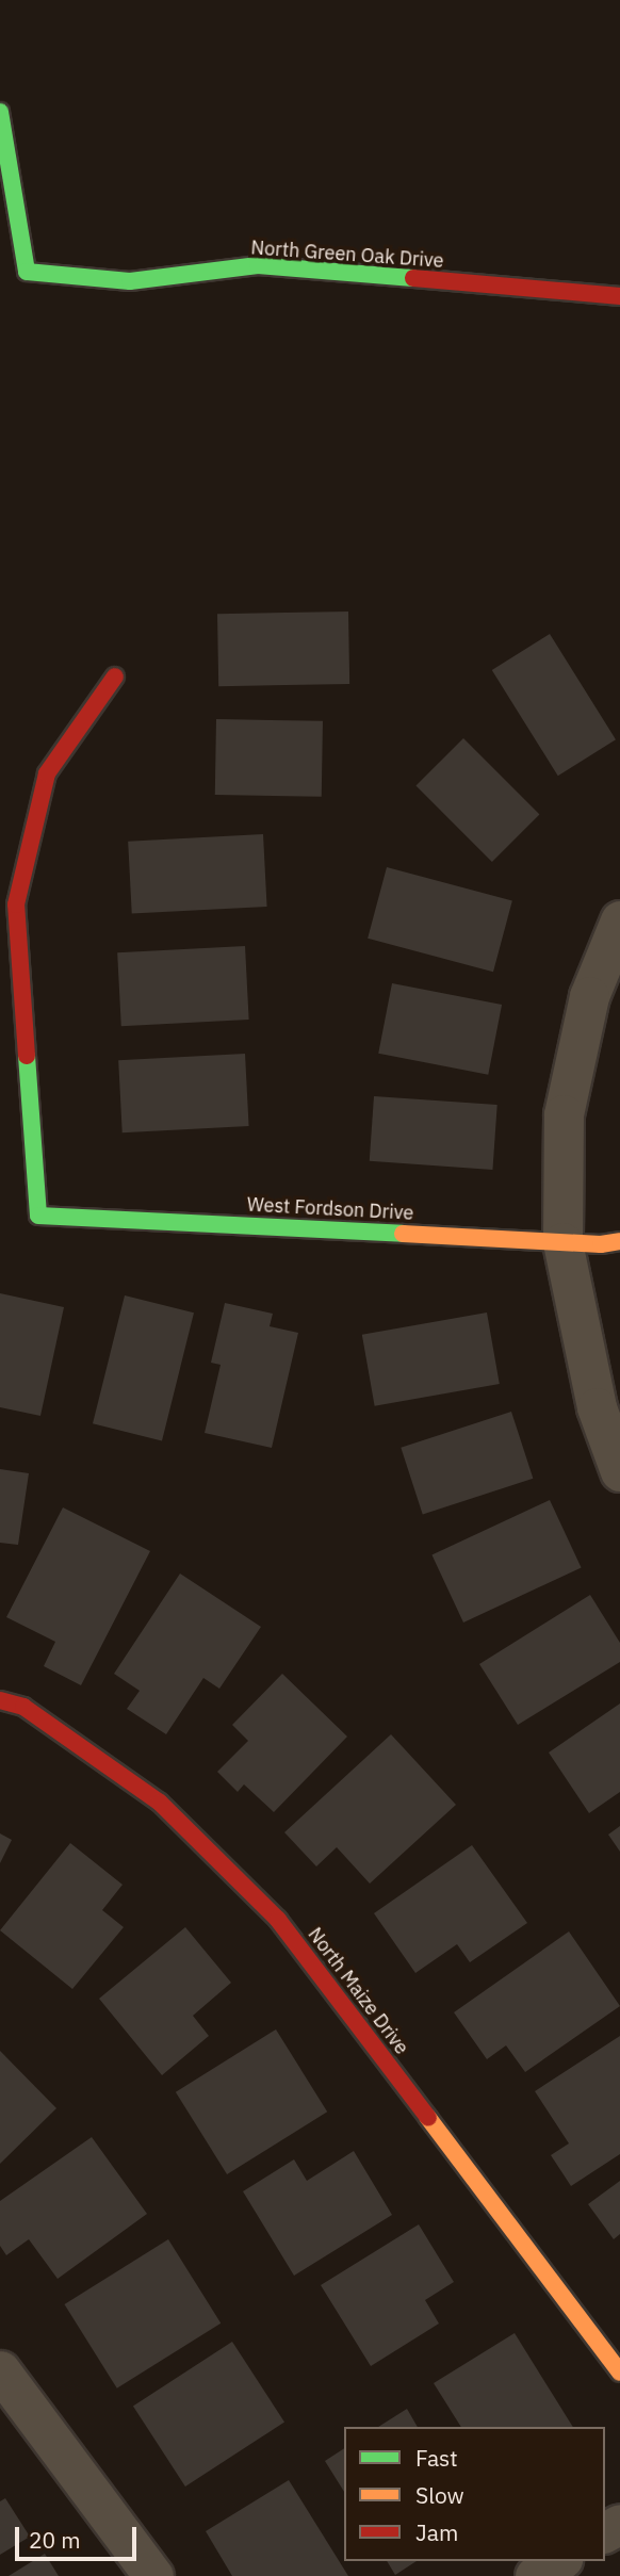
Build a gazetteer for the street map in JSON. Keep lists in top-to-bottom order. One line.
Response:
{"streets":{"street":["North Green Oak Drive","West Fordson Drive","North Maize Drive"]},"legend":["Fast","Slow","Jam"],"scale_bar":"20 m"}
